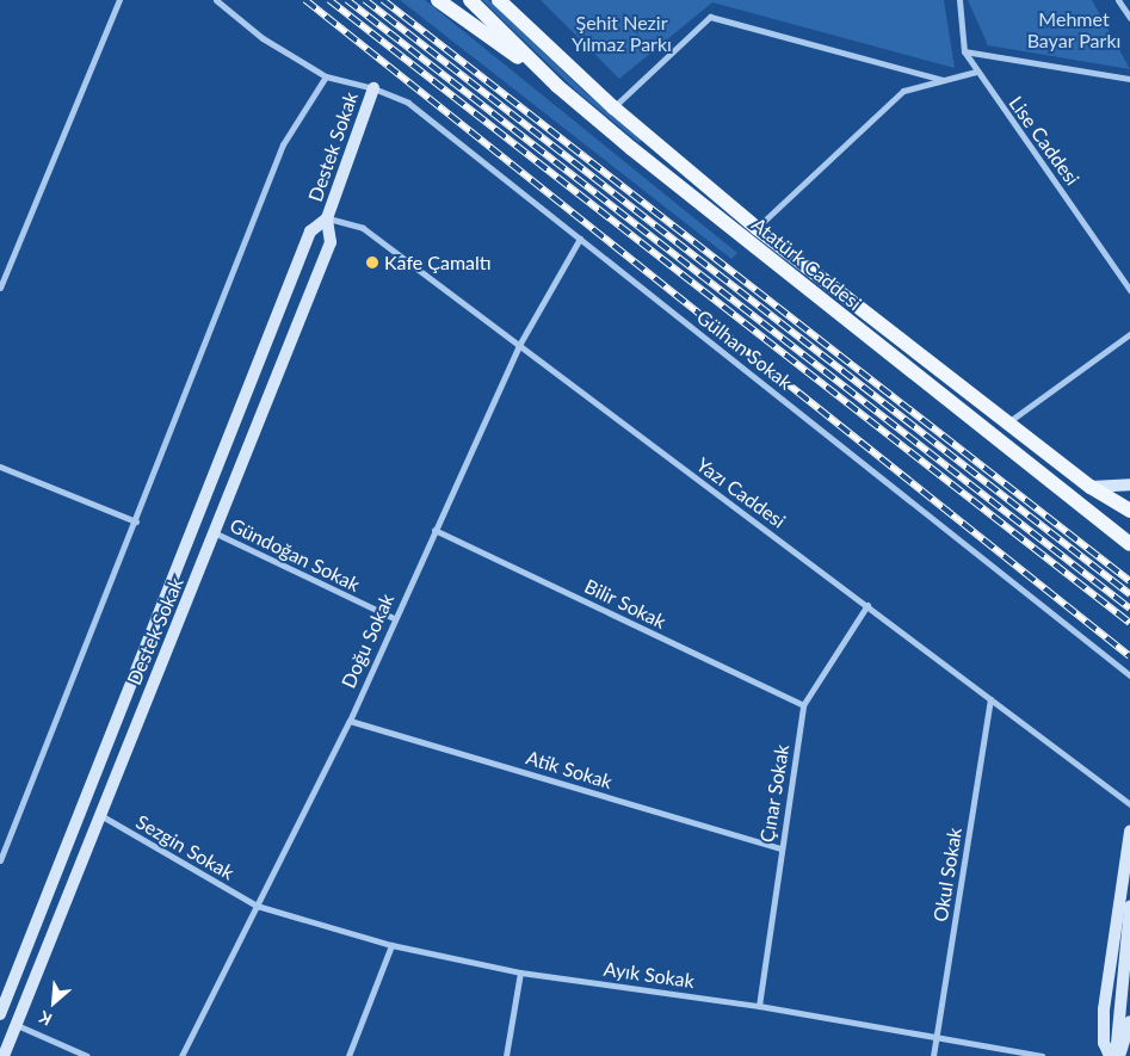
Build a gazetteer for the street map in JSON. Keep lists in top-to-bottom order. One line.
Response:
{"streets":{"main road":["Atatürk Caddesi"],"street":["Lise Caddesi","Destek Sokak","Gülhan Sokak","Yazı Caddesi","Gündoğan Sokak","Bilir Sokak","Doğu Sokak","Atik Sokak","Çınar Sokak","Sezgin Sokak","Okul Sokak","Ayık Sokak"]},"crossings":[["Destek Sokak","Gülhan Sokak"],["Destek Sokak","Yazı Caddesi"],["Destek Sokak","Gündoğan Sokak"],["Destek Sokak","Sezgin Sokak"],["Gülhan Sokak","Doğu Sokak"],["Yazı Caddesi","Doğu Sokak"],["Yazı Caddesi","Çınar Sokak"],["Yazı Caddesi","Okul Sokak"],["Gündoğan Sokak","Doğu Sokak"],["Bilir Sokak","Doğu Sokak"],["Bilir Sokak","Çınar Sokak"],["Doğu Sokak","Atik Sokak"],["Doğu Sokak","Sezgin Sokak"],["Doğu Sokak","Ayık Sokak"],["Atik Sokak","Çınar Sokak"],["Çınar Sokak","Ayık Sokak"],["Sezgin Sokak","Ayık Sokak"],["Okul Sokak","Ayık Sokak"]],"parks":["Mehmet Bayar Parkı","Şehit Nezir Yılmaz Parkı"],"places":["Kafe Çamaltı"],"north":"bottom left"}
